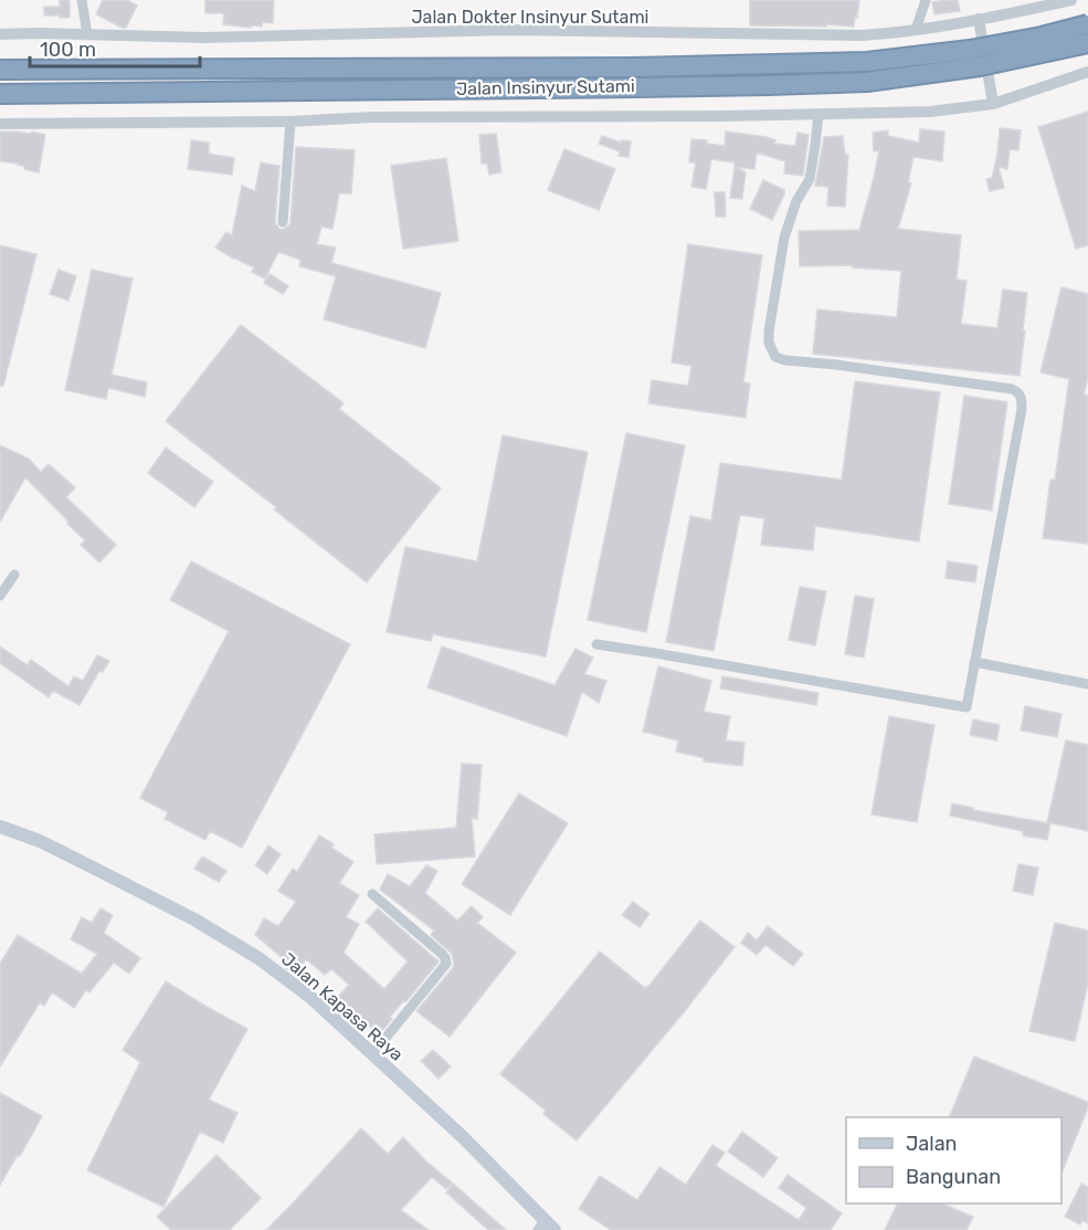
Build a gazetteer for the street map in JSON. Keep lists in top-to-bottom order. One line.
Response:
{"streets":{"highway":["Jalan Insinyur Sutami"],"main road":["Jalan Kapasa Raya"],"street":["Jalan Dokter Insinyur Sutami"]},"legend":["Jalan","Bangunan"],"scale_bar":"100 m"}
